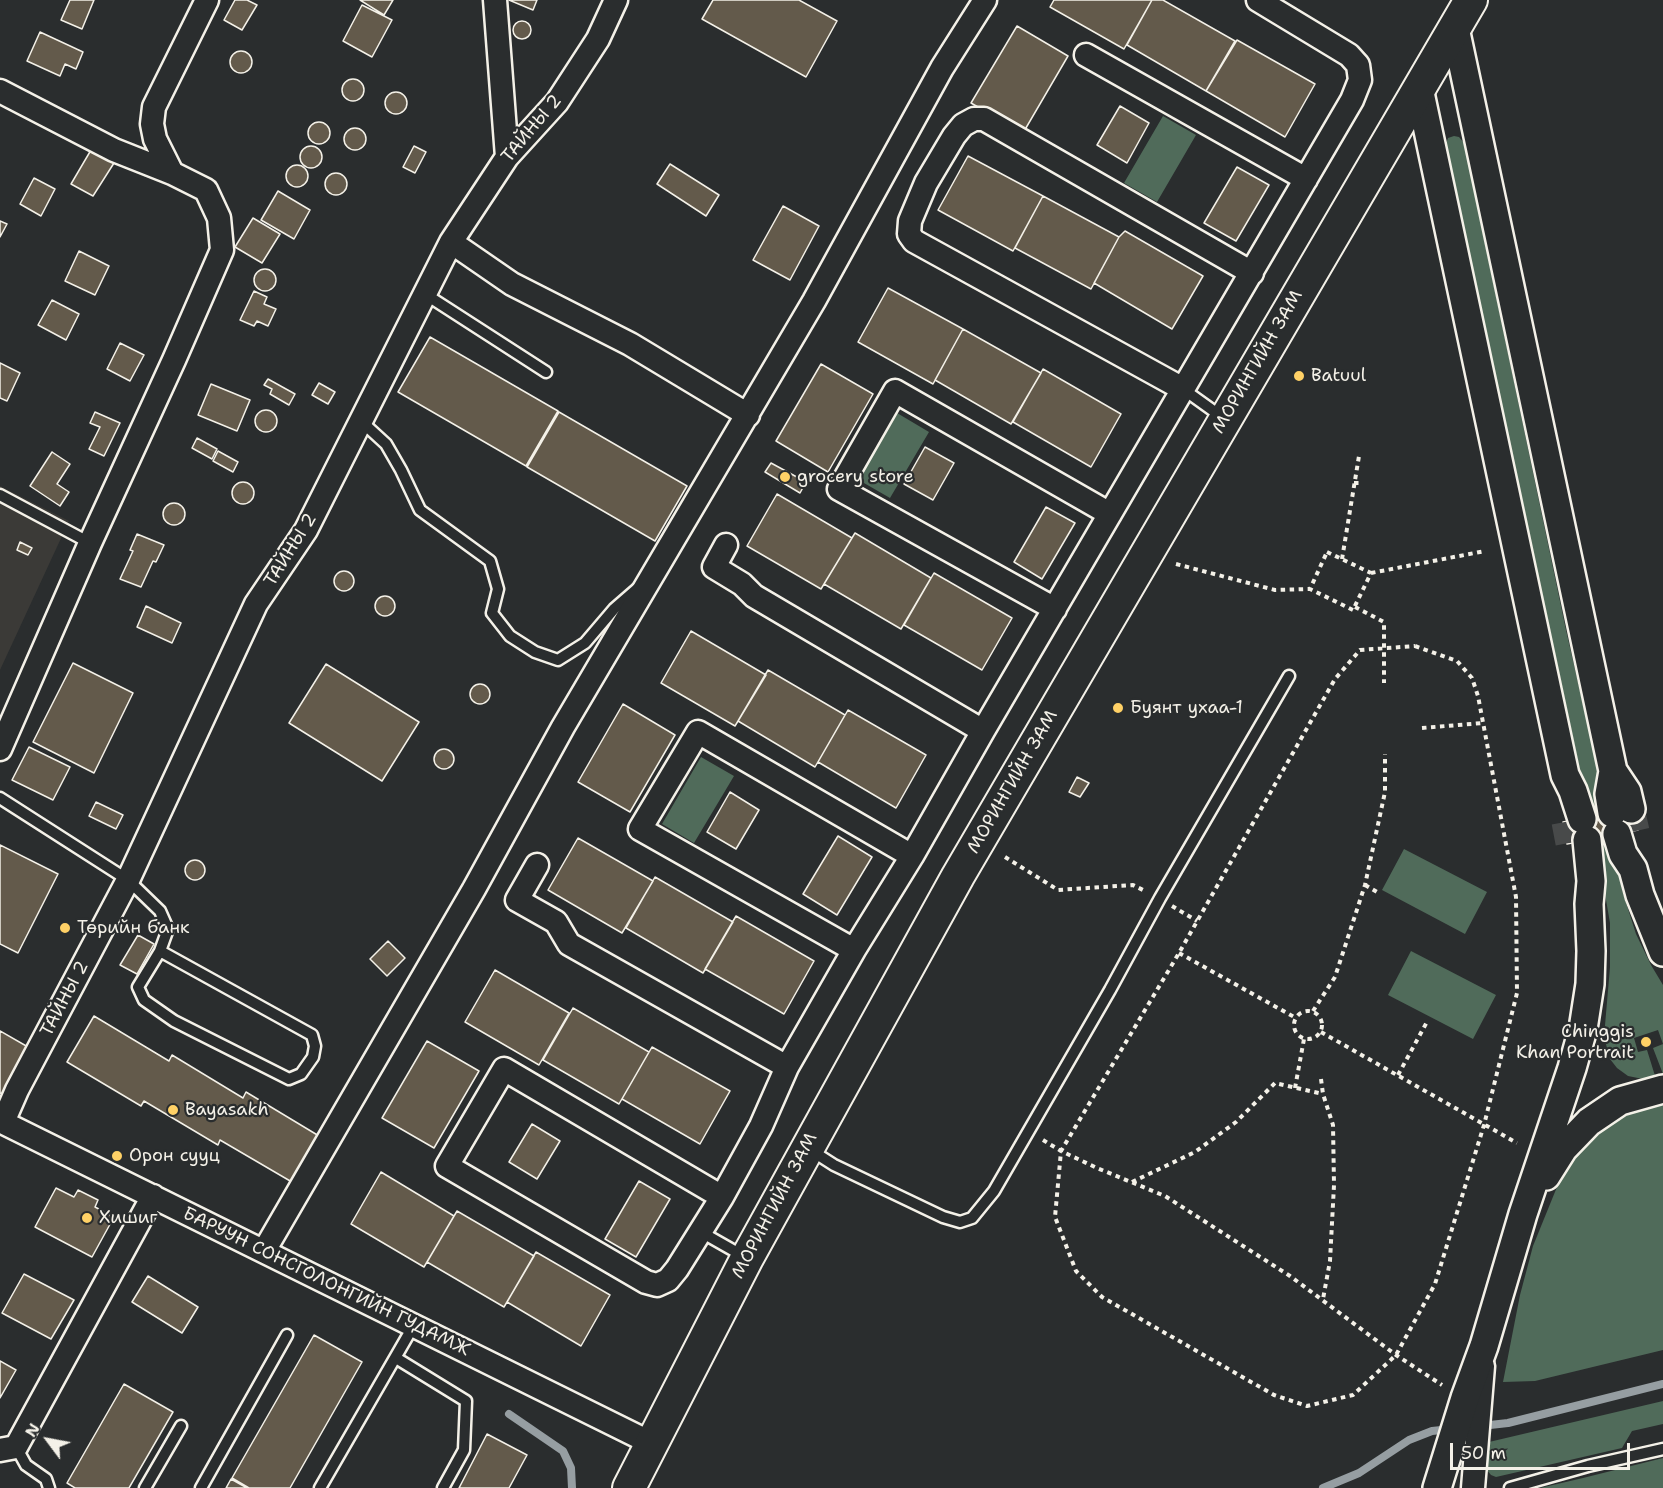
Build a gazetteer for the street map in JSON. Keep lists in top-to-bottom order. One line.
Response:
{"streets":{"main road":["МОРИНГИЙН ЗАМ"],"street":["ТАЙНЫ 2","БАРУУН СОНСГОЛОНГИЙН ГУДАМЖ"]},"crossings":[["ТАЙНЫ 2","БАРУУН СОНСГОЛОНГИЙН ГУДАМЖ"],["МОРИНГИЙН ЗАМ","БАРУУН СОНСГОЛОНГИЙН ГУДАМЖ"]],"places":["Batuul","grocery store","Буянт ухаа-1","Төрийн банк","Chinggis Khan Portrait","Bayasakh","Орон сууц","Хишиг"],"scale_bar":"50 m","north":"top left"}
